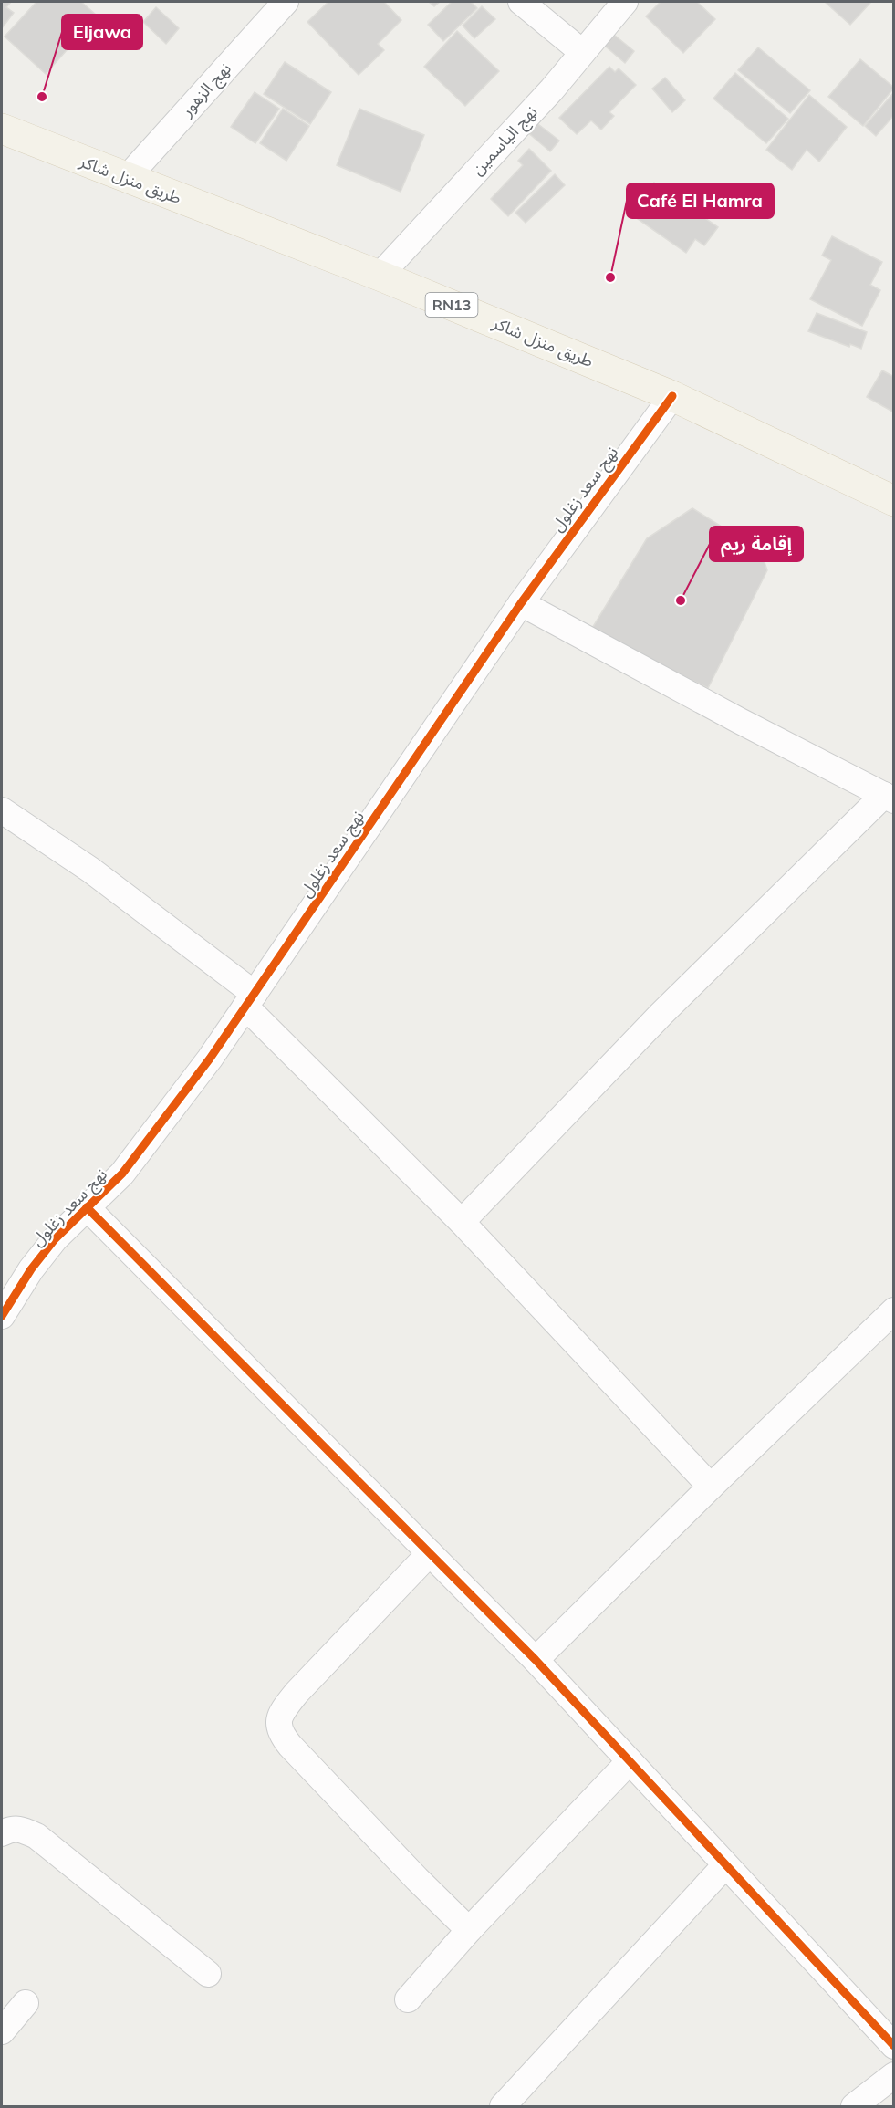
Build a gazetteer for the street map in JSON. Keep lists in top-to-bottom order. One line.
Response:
{"streets":{"main road":["طريق منزل شاكر","RN13"],"street":["نهج الزهور","نهج الياسمين","نهج سعد زغلول"]},"crossings":[["نهج الزهور","طريق منزل شاكر"],["نهج الياسمين","طريق منزل شاكر"],["طريق منزل شاكر","نهج سعد زغلول"]],"places":["Eljawa","Café El Hamra","إقامة ريم"]}
